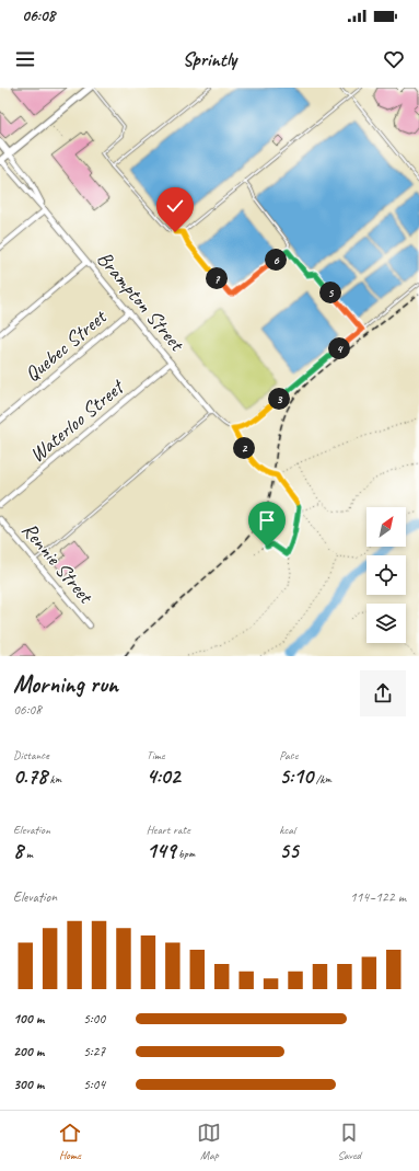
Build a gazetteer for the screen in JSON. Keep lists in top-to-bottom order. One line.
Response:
{"streets":{"main road":["Brampton Street"],"street":["Quebec Street","Waterloo Street","Rennie Street"]},"crossings":[["Brampton Street","Quebec Street"],["Brampton Street","Waterloo Street"]],"north":"top right","page":{"status":"06:08","header":"Sprintly","pins":["6","7","5","4","3","2"],"heading":["Morning run","06:08"],"stats":[["Distance","0.78 km"],["Time","4:02"],["Pace","5:10 /km"],["Elevation","8 m"],["Heart rate","149 bpm"],["kcal","55"]],"chart":["Elevation","114–122 m"],"list":[{"name":"100 m","note":"5:00"},{"name":"200 m","note":"5:27"},{"name":"300 m","note":"5:04"}],"tabs":["Home","Map","Saved"]}}
